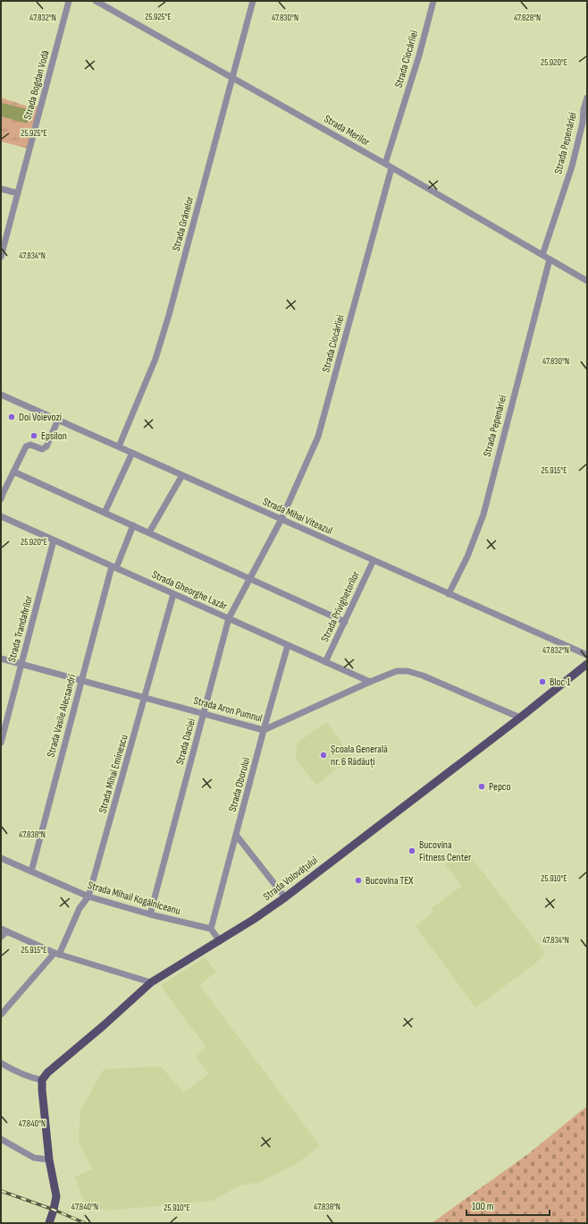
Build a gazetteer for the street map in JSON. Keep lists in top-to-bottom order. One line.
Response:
{"streets":{"main road":["Strada Volovățului"],"street":["Strada Ciocârliei","Strada Bogdan Vodă","Strada Merilor","Strada Pepenăriei","Strada Grânelor","Strada Mihai Viteazul","Strada Gheorghe Lazăr","Strada Privighetorilor","Strada Trandafirilor","Strada Aron Pumnul","Strada Vasile Alecsandri","Strada Daciei","Strada Mihai Eminescu","Strada Oborului","Strada Mihail Kogălniceanu"]},"crossings":[["Strada Ciocârliei","Strada Merilor"],["Strada Ciocârliei","Strada Mihai Viteazul"],["Strada Ciocârliei","Strada Daciei"],["Strada Merilor","Strada Pepenăriei"],["Strada Merilor","Strada Grânelor"],["Strada Pepenăriei","Strada Mihai Viteazul"],["Strada Grânelor","Strada Mihai Viteazul"],["Strada Mihai Viteazul","Strada Privighetorilor"],["Strada Gheorghe Lazăr","Strada Privighetorilor"],["Strada Gheorghe Lazăr","Strada Trandafirilor"],["Strada Gheorghe Lazăr","Strada Aron Pumnul"],["Strada Gheorghe Lazăr","Strada Vasile Alecsandri"],["Strada Gheorghe Lazăr","Strada Daciei"],["Strada Gheorghe Lazăr","Strada Mihai Eminescu"],["Strada Gheorghe Lazăr","Strada Oborului"],["Strada Trandafirilor","Strada Aron Pumnul"],["Strada Aron Pumnul","Strada Vasile Alecsandri"],["Strada Aron Pumnul","Strada Daciei"],["Strada Aron Pumnul","Strada Mihai Eminescu"],["Strada Aron Pumnul","Strada Oborului"],["Strada Aron Pumnul","Strada Volovățului"],["Strada Vasile Alecsandri","Strada Mihail Kogălniceanu"],["Strada Daciei","Strada Mihail Kogălniceanu"],["Strada Mihai Eminescu","Strada Mihail Kogălniceanu"],["Strada Oborului","Strada Mihail Kogălniceanu"]],"places":["Doi Voievozi","Epsilon","Bloc 1","Școala Generală nr. 6 Rădăuți","Pepco","Bucovina Fitness Center","Bucovina TEX"],"scale_bar":"100 m","coordinates":["25.925°E","47.832°N","47.830°N","47.828°N","25.920°E","47.834°N","25.915°E","47.838°N","25.910°E","47.840°N"]}
